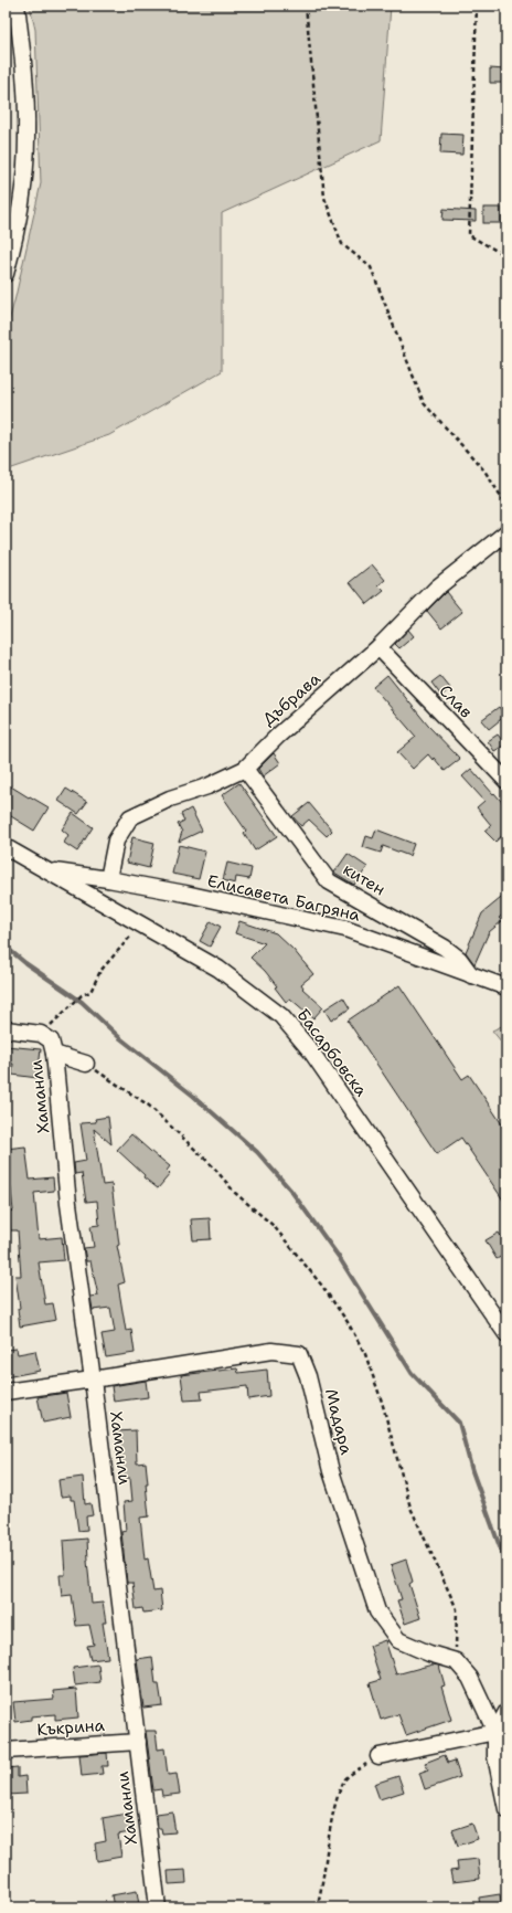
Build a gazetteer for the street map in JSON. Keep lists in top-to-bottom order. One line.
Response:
{"streets":{"street":["Дъбрава","Слав","китен","Елисавета Багряна","Басарбовска","Хаманли","Мадара","Къкрина"]},"crossings":[["Дъбрава","Слав"],["Дъбрава","китен"],["Дъбрава","Елисавета Багряна"],["китен","Елисавета Багряна"],["Елисавета Багряна","Басарбовска"],["Хаманли","Мадара"],["Хаманли","Къкрина"]]}
